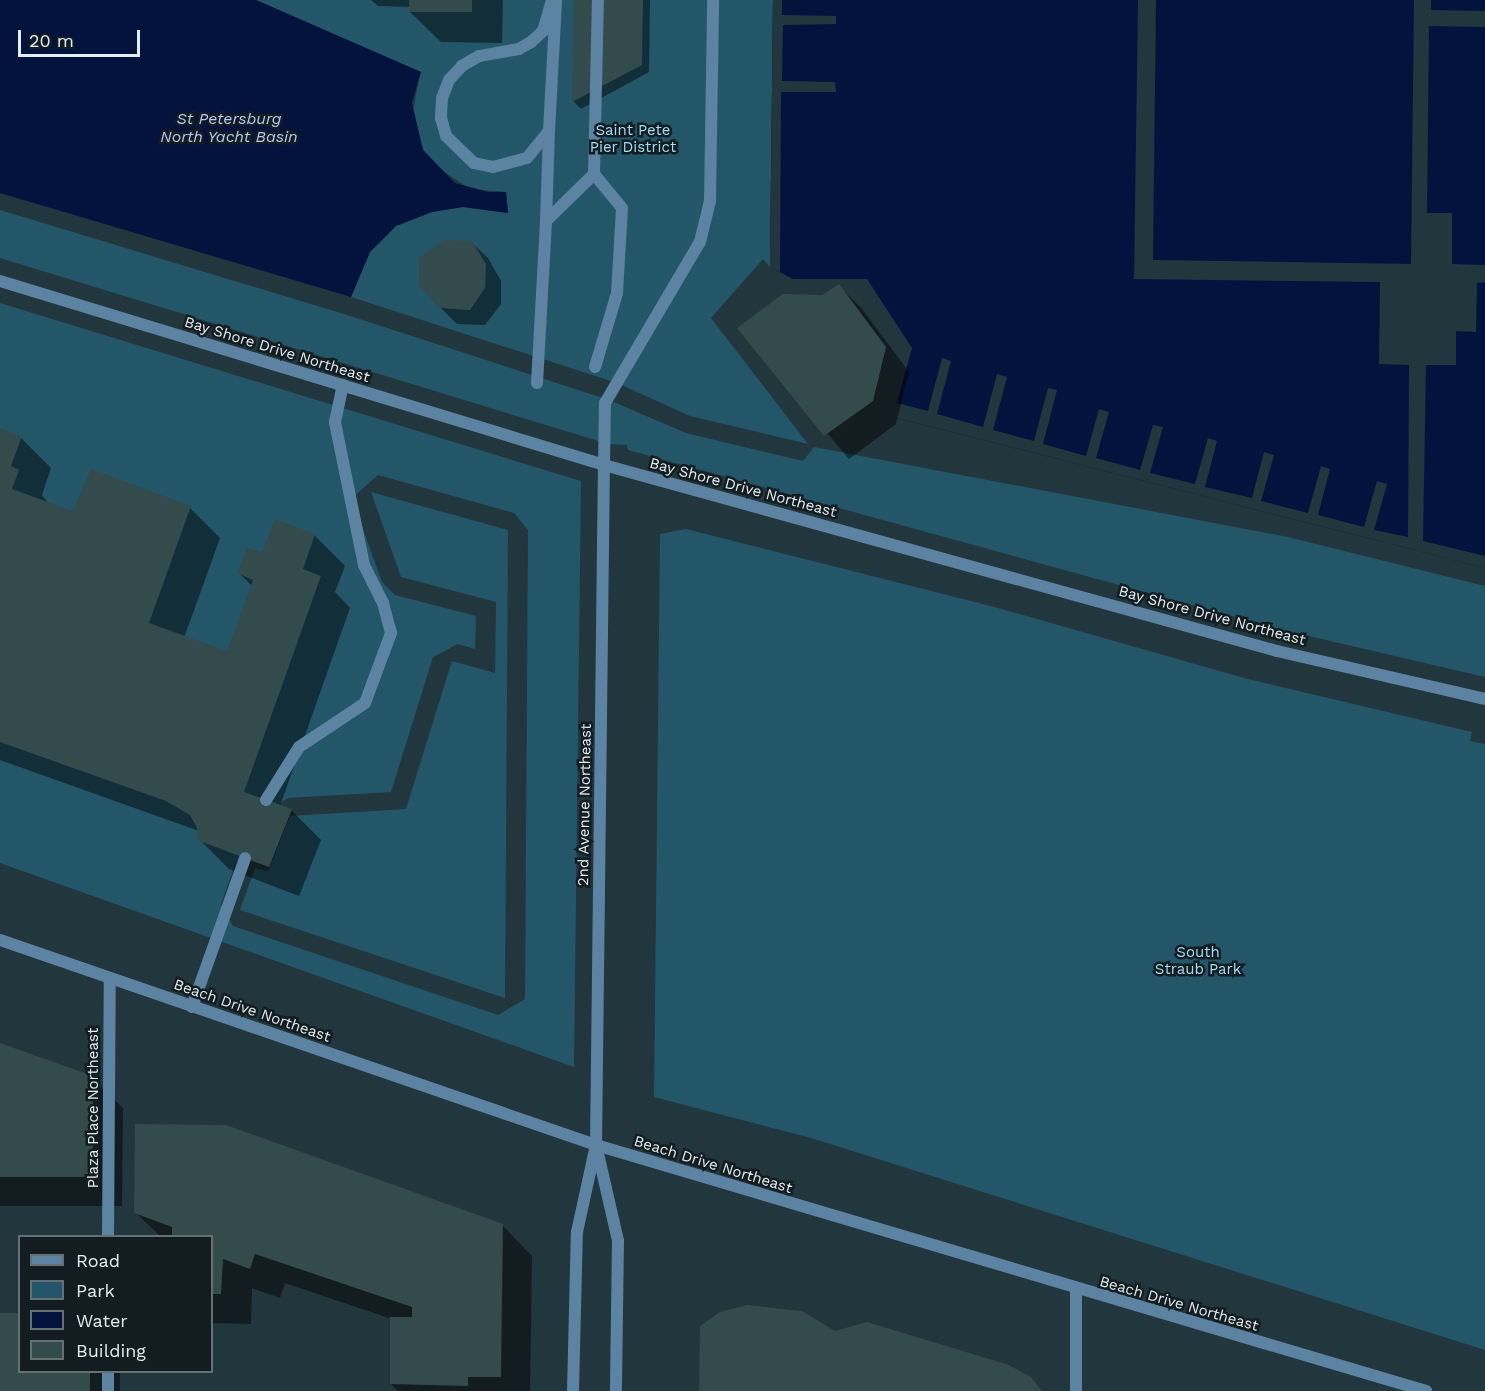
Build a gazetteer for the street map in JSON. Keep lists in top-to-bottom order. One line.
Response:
{"streets":{"street":["Bay Shore Drive Northeast","2nd Avenue Northeast","Beach Drive Northeast","Plaza Place Northeast"]},"crossings":[["Bay Shore Drive Northeast","2nd Avenue Northeast"],["2nd Avenue Northeast","Beach Drive Northeast"],["Beach Drive Northeast","Plaza Place Northeast"]],"water":["St Petersburg North Yacht Basin"],"parks":["Saint Pete Pier District","South Straub Park"],"legend":["Road","Park","Water","Building"],"scale_bar":"20 m"}
